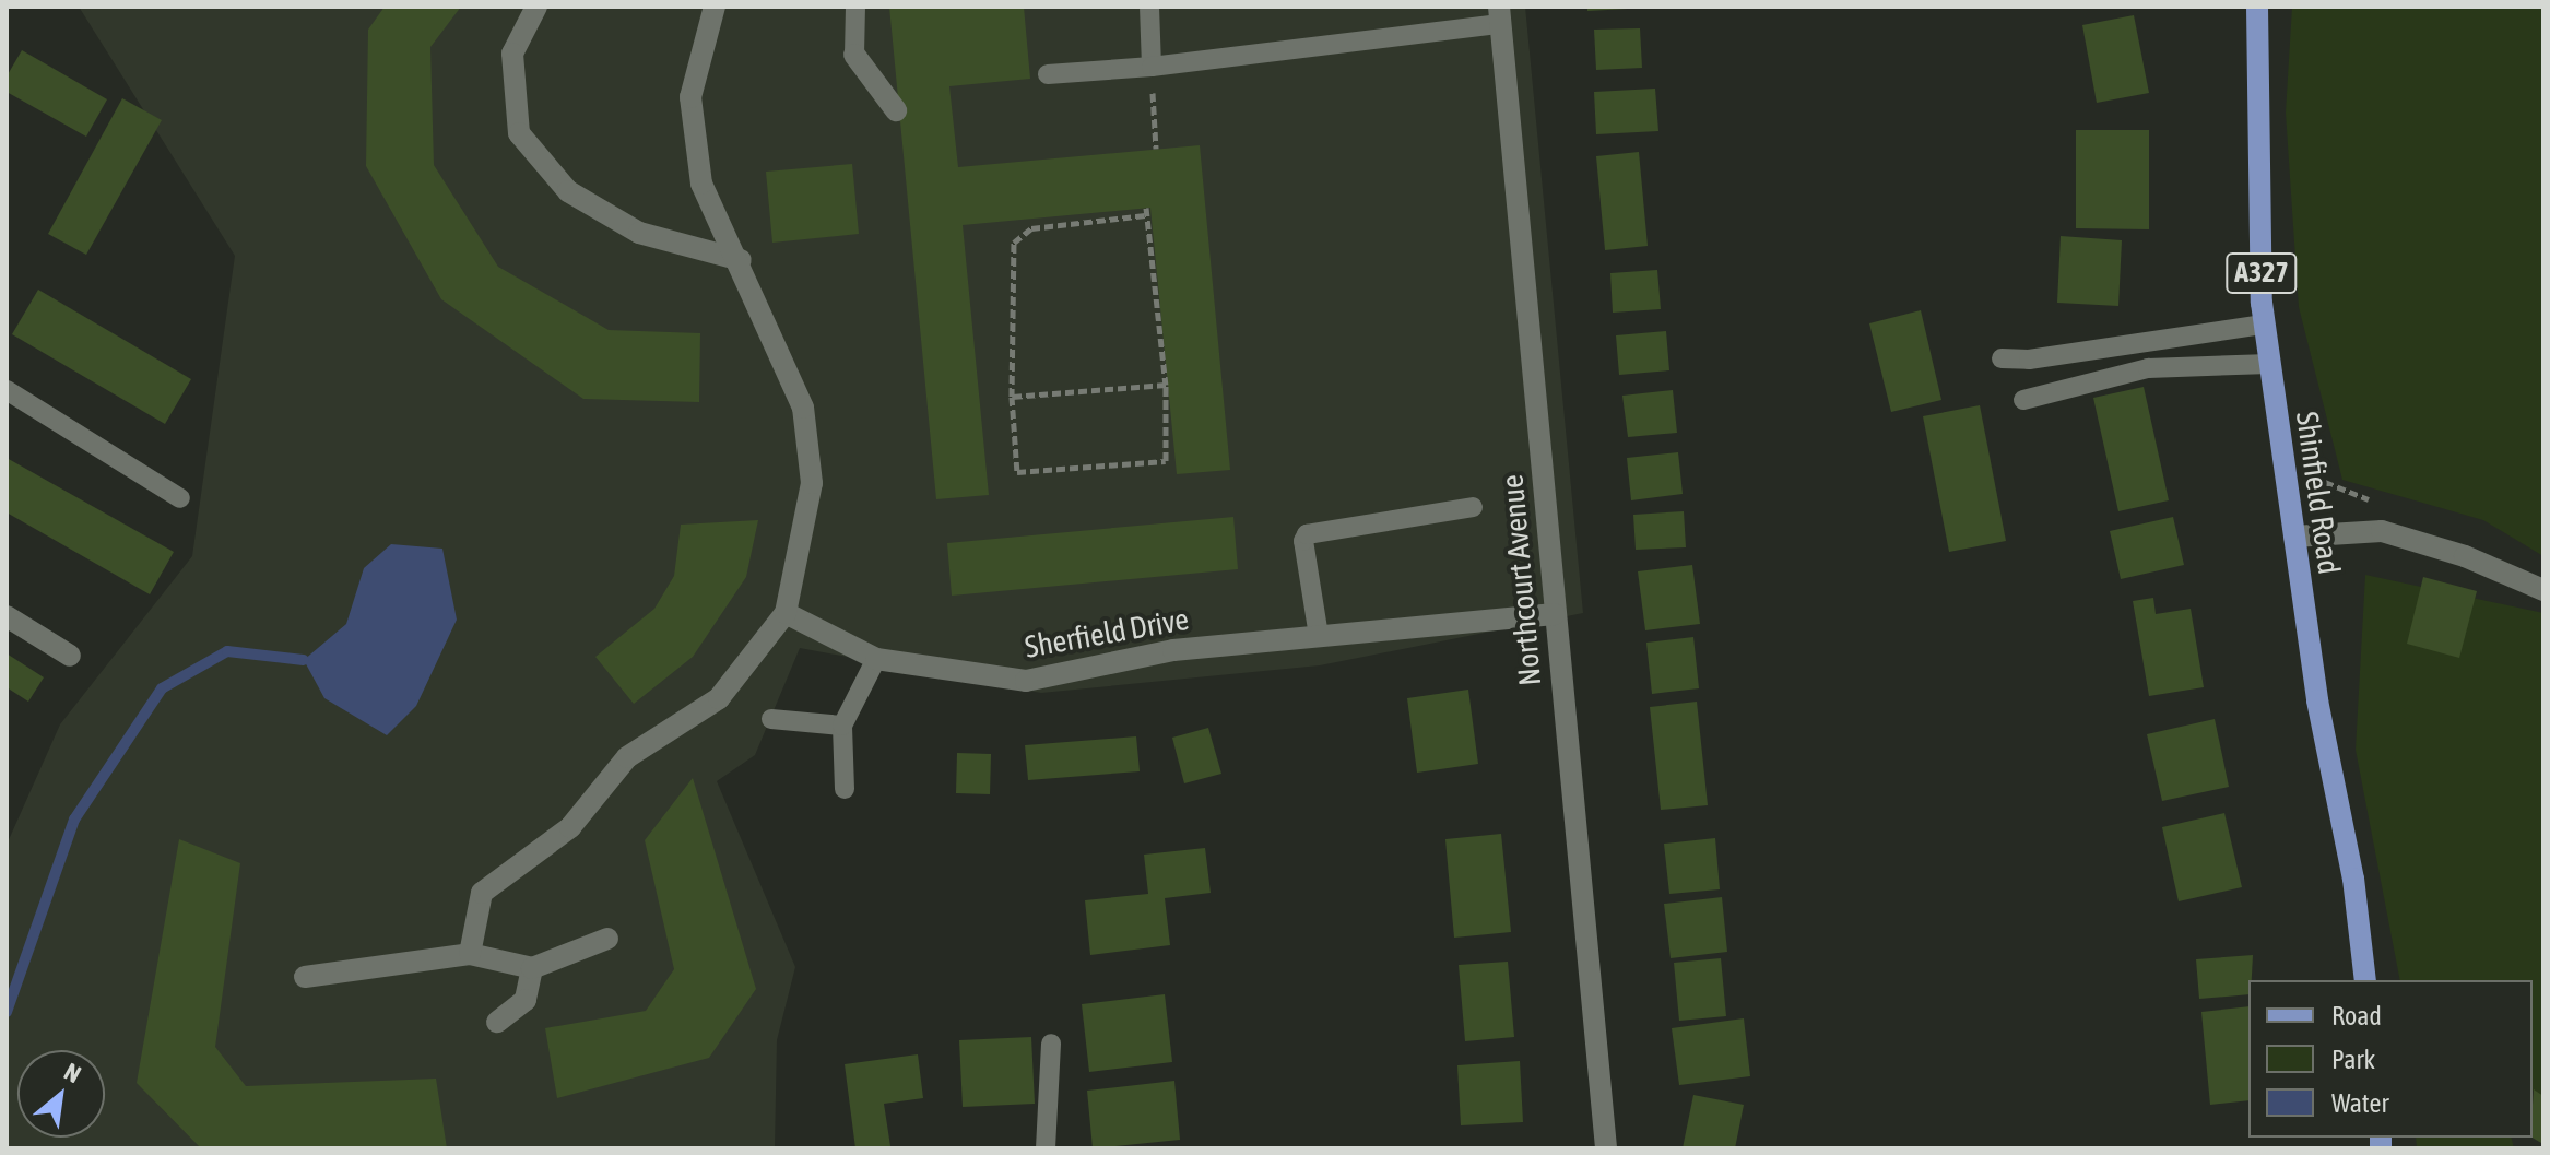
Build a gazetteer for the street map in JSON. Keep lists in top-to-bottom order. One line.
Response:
{"streets":{"main road":["A327","Shinfield Road"],"street":["Northcourt Avenue","Sherfield Drive"]},"crossings":[["Northcourt Avenue","Sherfield Drive"]],"legend":["Road","Park","Water"],"north":"top right"}
